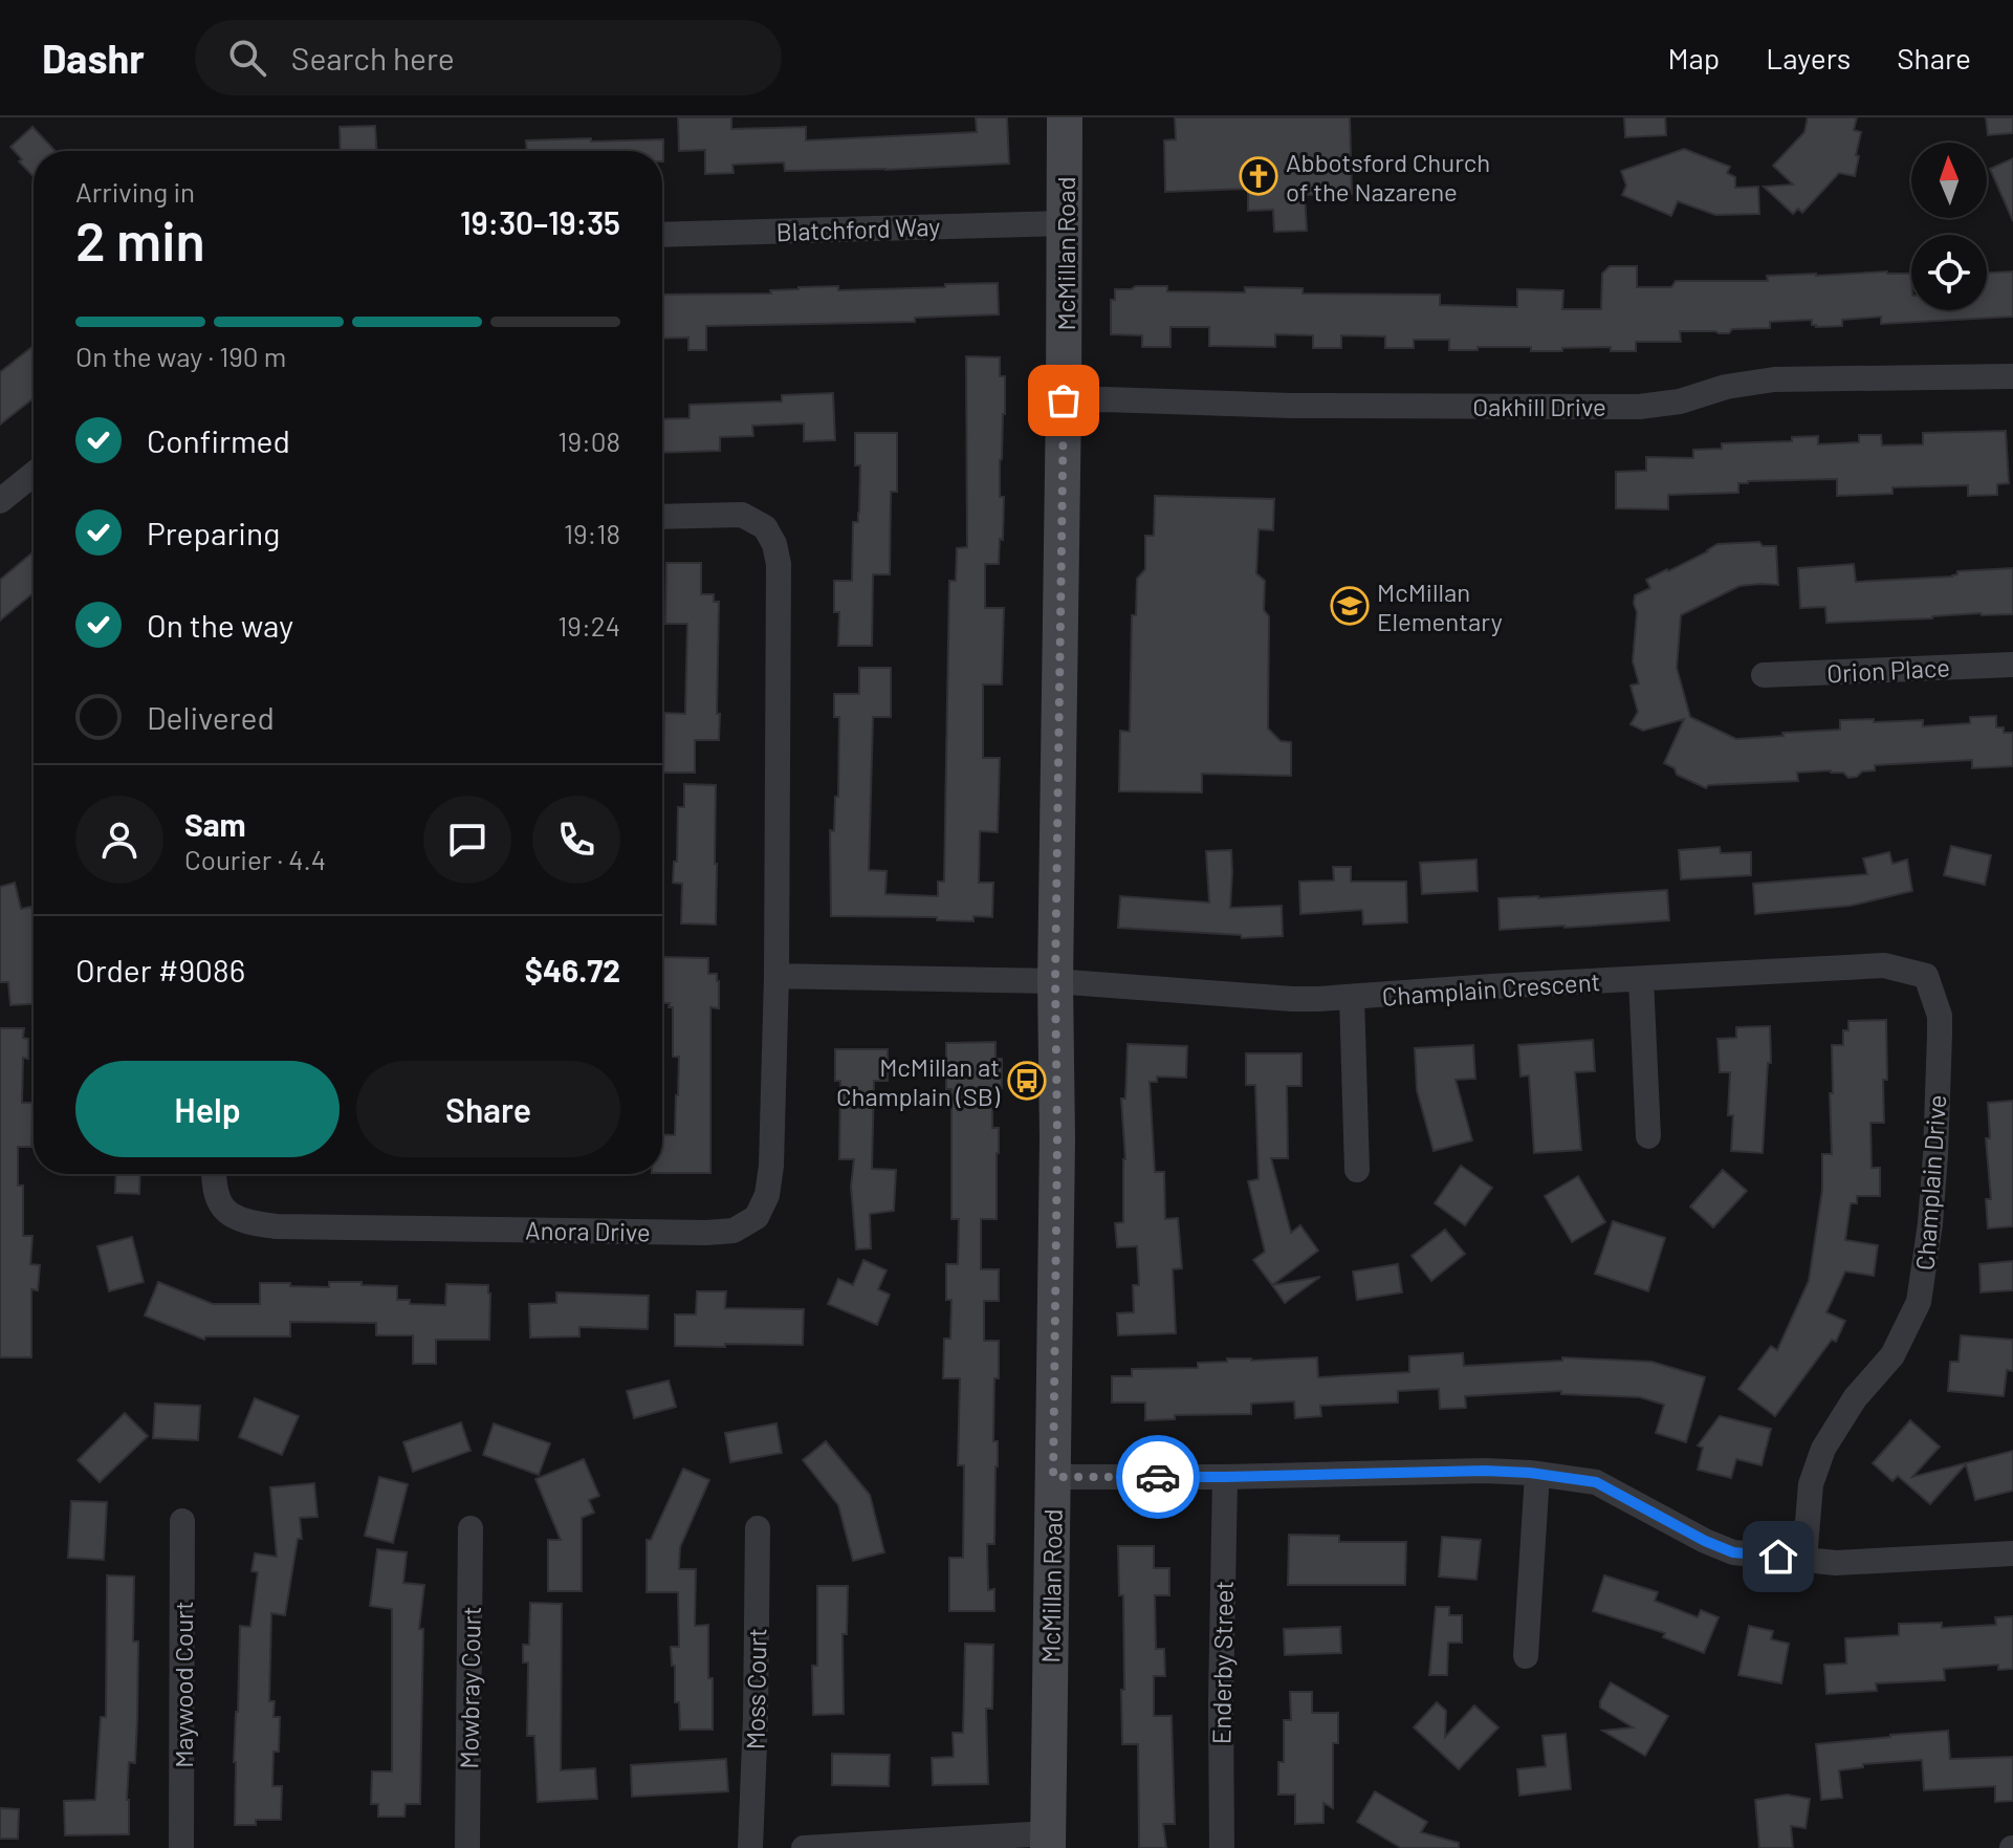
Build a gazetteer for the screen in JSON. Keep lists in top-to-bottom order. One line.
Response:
{"streets":{"street":["Blatchford Way","McMillan Road","Oakhill Drive","Orion Place","Champlain Crescent","Champlain Drive","Anora Drive","Enderby Street","Maywood Court","Mowbray Court","Moss Court"]},"crossings":[["Blatchford Way","McMillan Road"],["McMillan Road","Oakhill Drive"],["McMillan Road","Champlain Crescent"],["Champlain Crescent","Champlain Drive"]],"places":{"church":["Abbotsford Church of the Nazarene"],"school or university":["McMillan Elementary"],"bus stop":["McMillan at Champlain (SB)"]},"north":"top","page":{"header":"Dashr","search":"Search here","nav":["Map","Layers","Share"],"heading":["2 min","Arriving in","19:30–19:35"],"panel":["Sam","Courier · 4.4","Order #9086","$46.72"],"bar":"On the way · 190 m","list":[["Confirmed","19:08"],["Preparing","19:18"],["On the way","19:24"],"Delivered"],"buttons":["Help","Share"]}}
